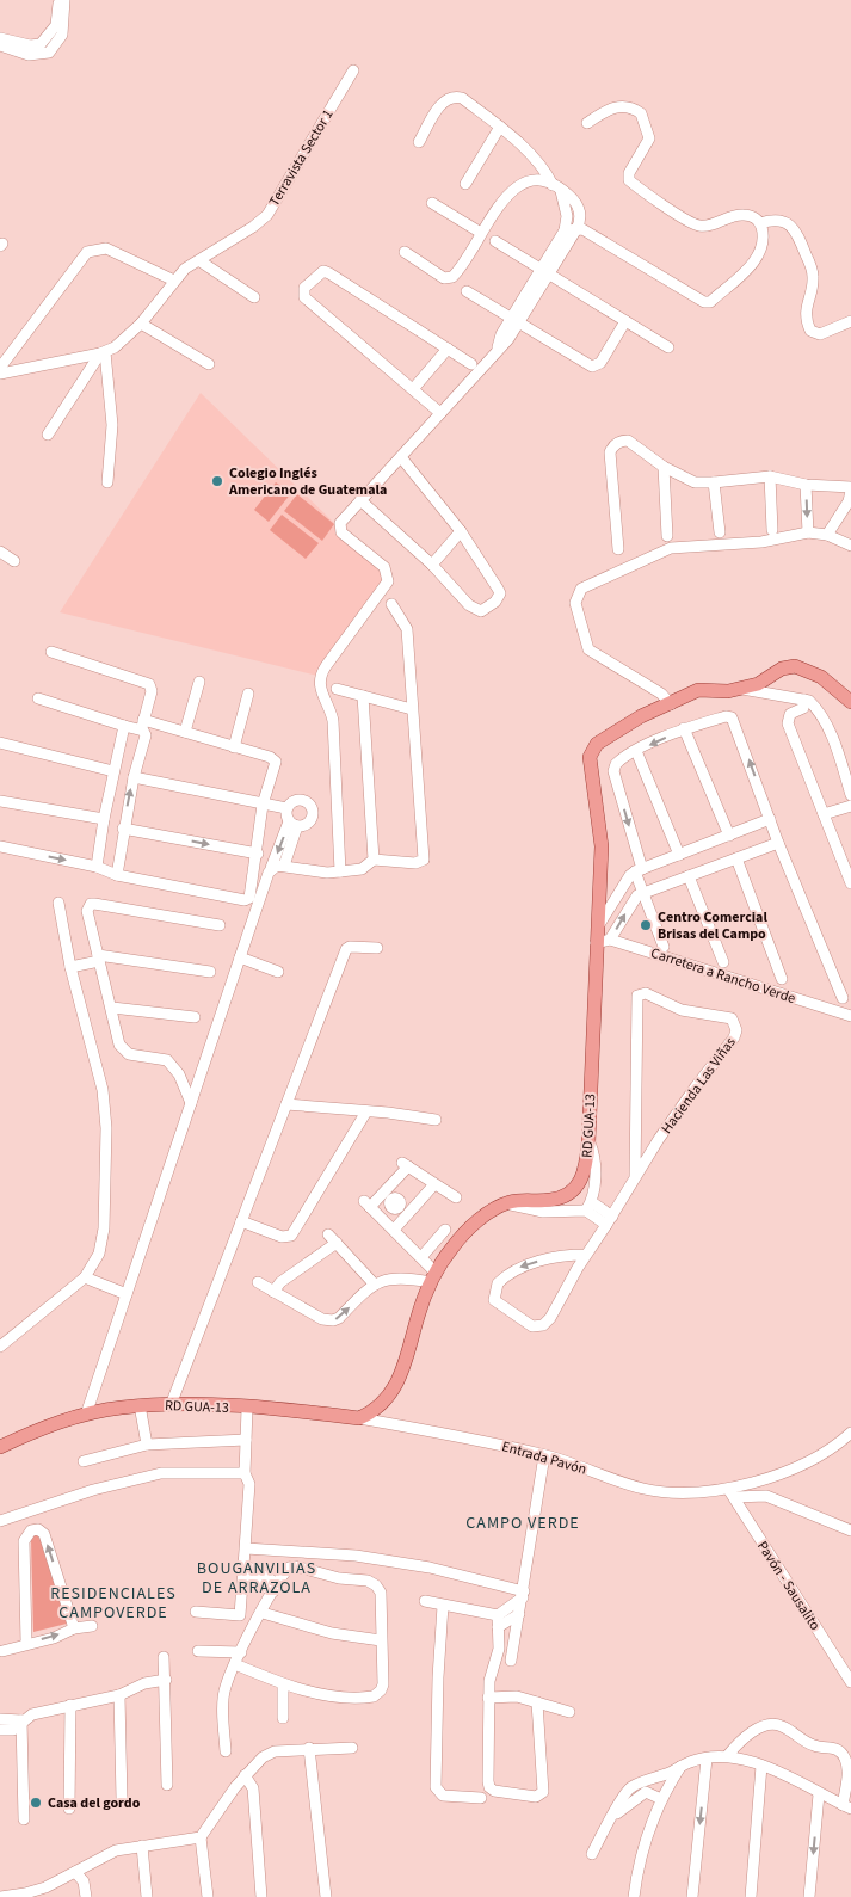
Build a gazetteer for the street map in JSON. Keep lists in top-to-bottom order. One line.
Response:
{"streets":{"main road":["RD GUA-13"],"street":["Terravista Sector 1","Carretera a Rancho Verde","Hacienda Las Viñas","Entrada Pavón","Pavón - Sausalito"]},"crossings":[["Carretera a Rancho Verde","RD GUA-13"],["RD GUA-13","Entrada Pavón"],["Entrada Pavón","Pavón - Sausalito"]],"districts":["CAMPO VERDE","BOUGANVILIAS DE ARRAZOLA","RESIDENCIALES CAMPOVERDE"],"places":["Colegio Inglés Americano de Guatemala","Centro Comercial Brisas del Campo","Casa del gordo"]}
